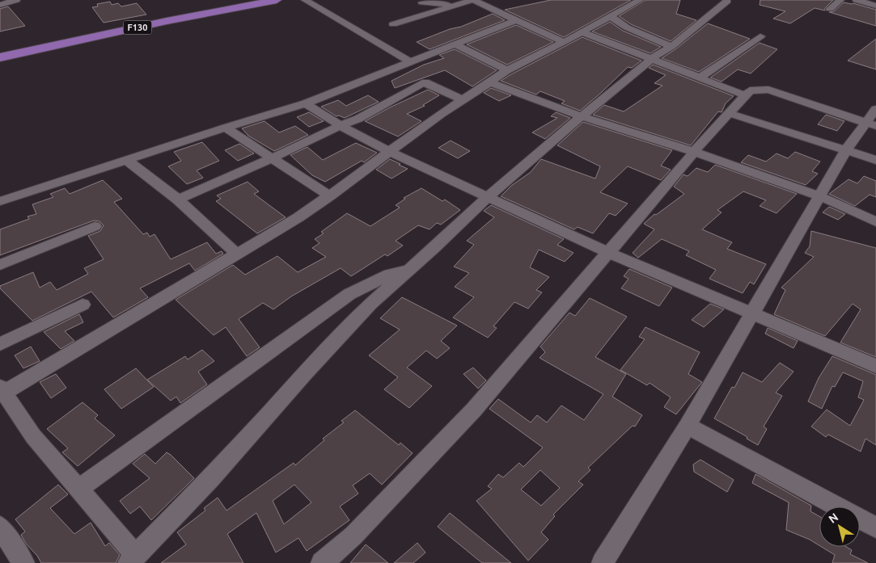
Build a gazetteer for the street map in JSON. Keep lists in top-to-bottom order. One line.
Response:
{"streets":{"main road":["F130"]},"north":"top left"}
